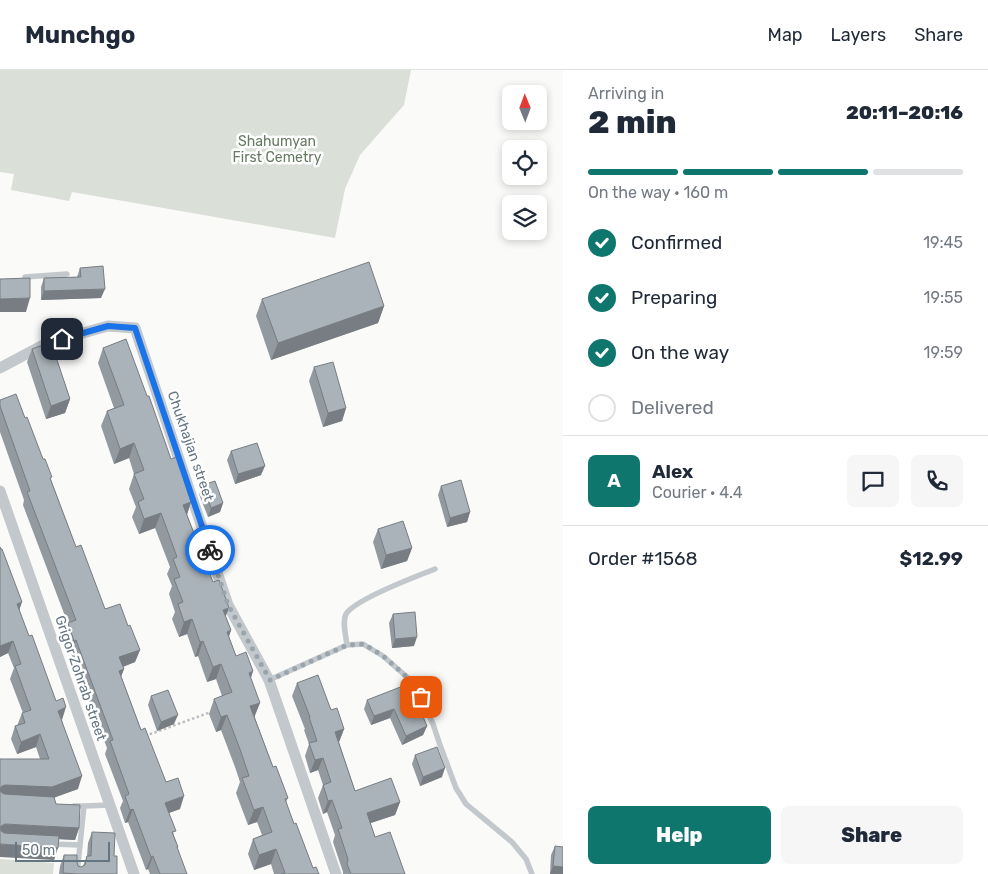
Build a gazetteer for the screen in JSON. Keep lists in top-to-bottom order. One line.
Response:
{"streets":{"street":["Chukhajian street","Grigor Zohrab street"]},"parks":["Shahumyan First Cemetry"],"scale_bar":"50 m","north":"top","page":{"header":"Munchgo","nav":["Map","Layers","Share"],"heading":["2 min","Arriving in","20:11–20:16"],"panel":["Alex","Courier · 4.4","Order #1568","$12.99"],"bar":"On the way · 160 m","list":[["Confirmed","19:45"],["Preparing","19:55"],["On the way","19:59"],"Delivered"],"round":"A","buttons":["Help","Share"],"scale":"50 m"}}
